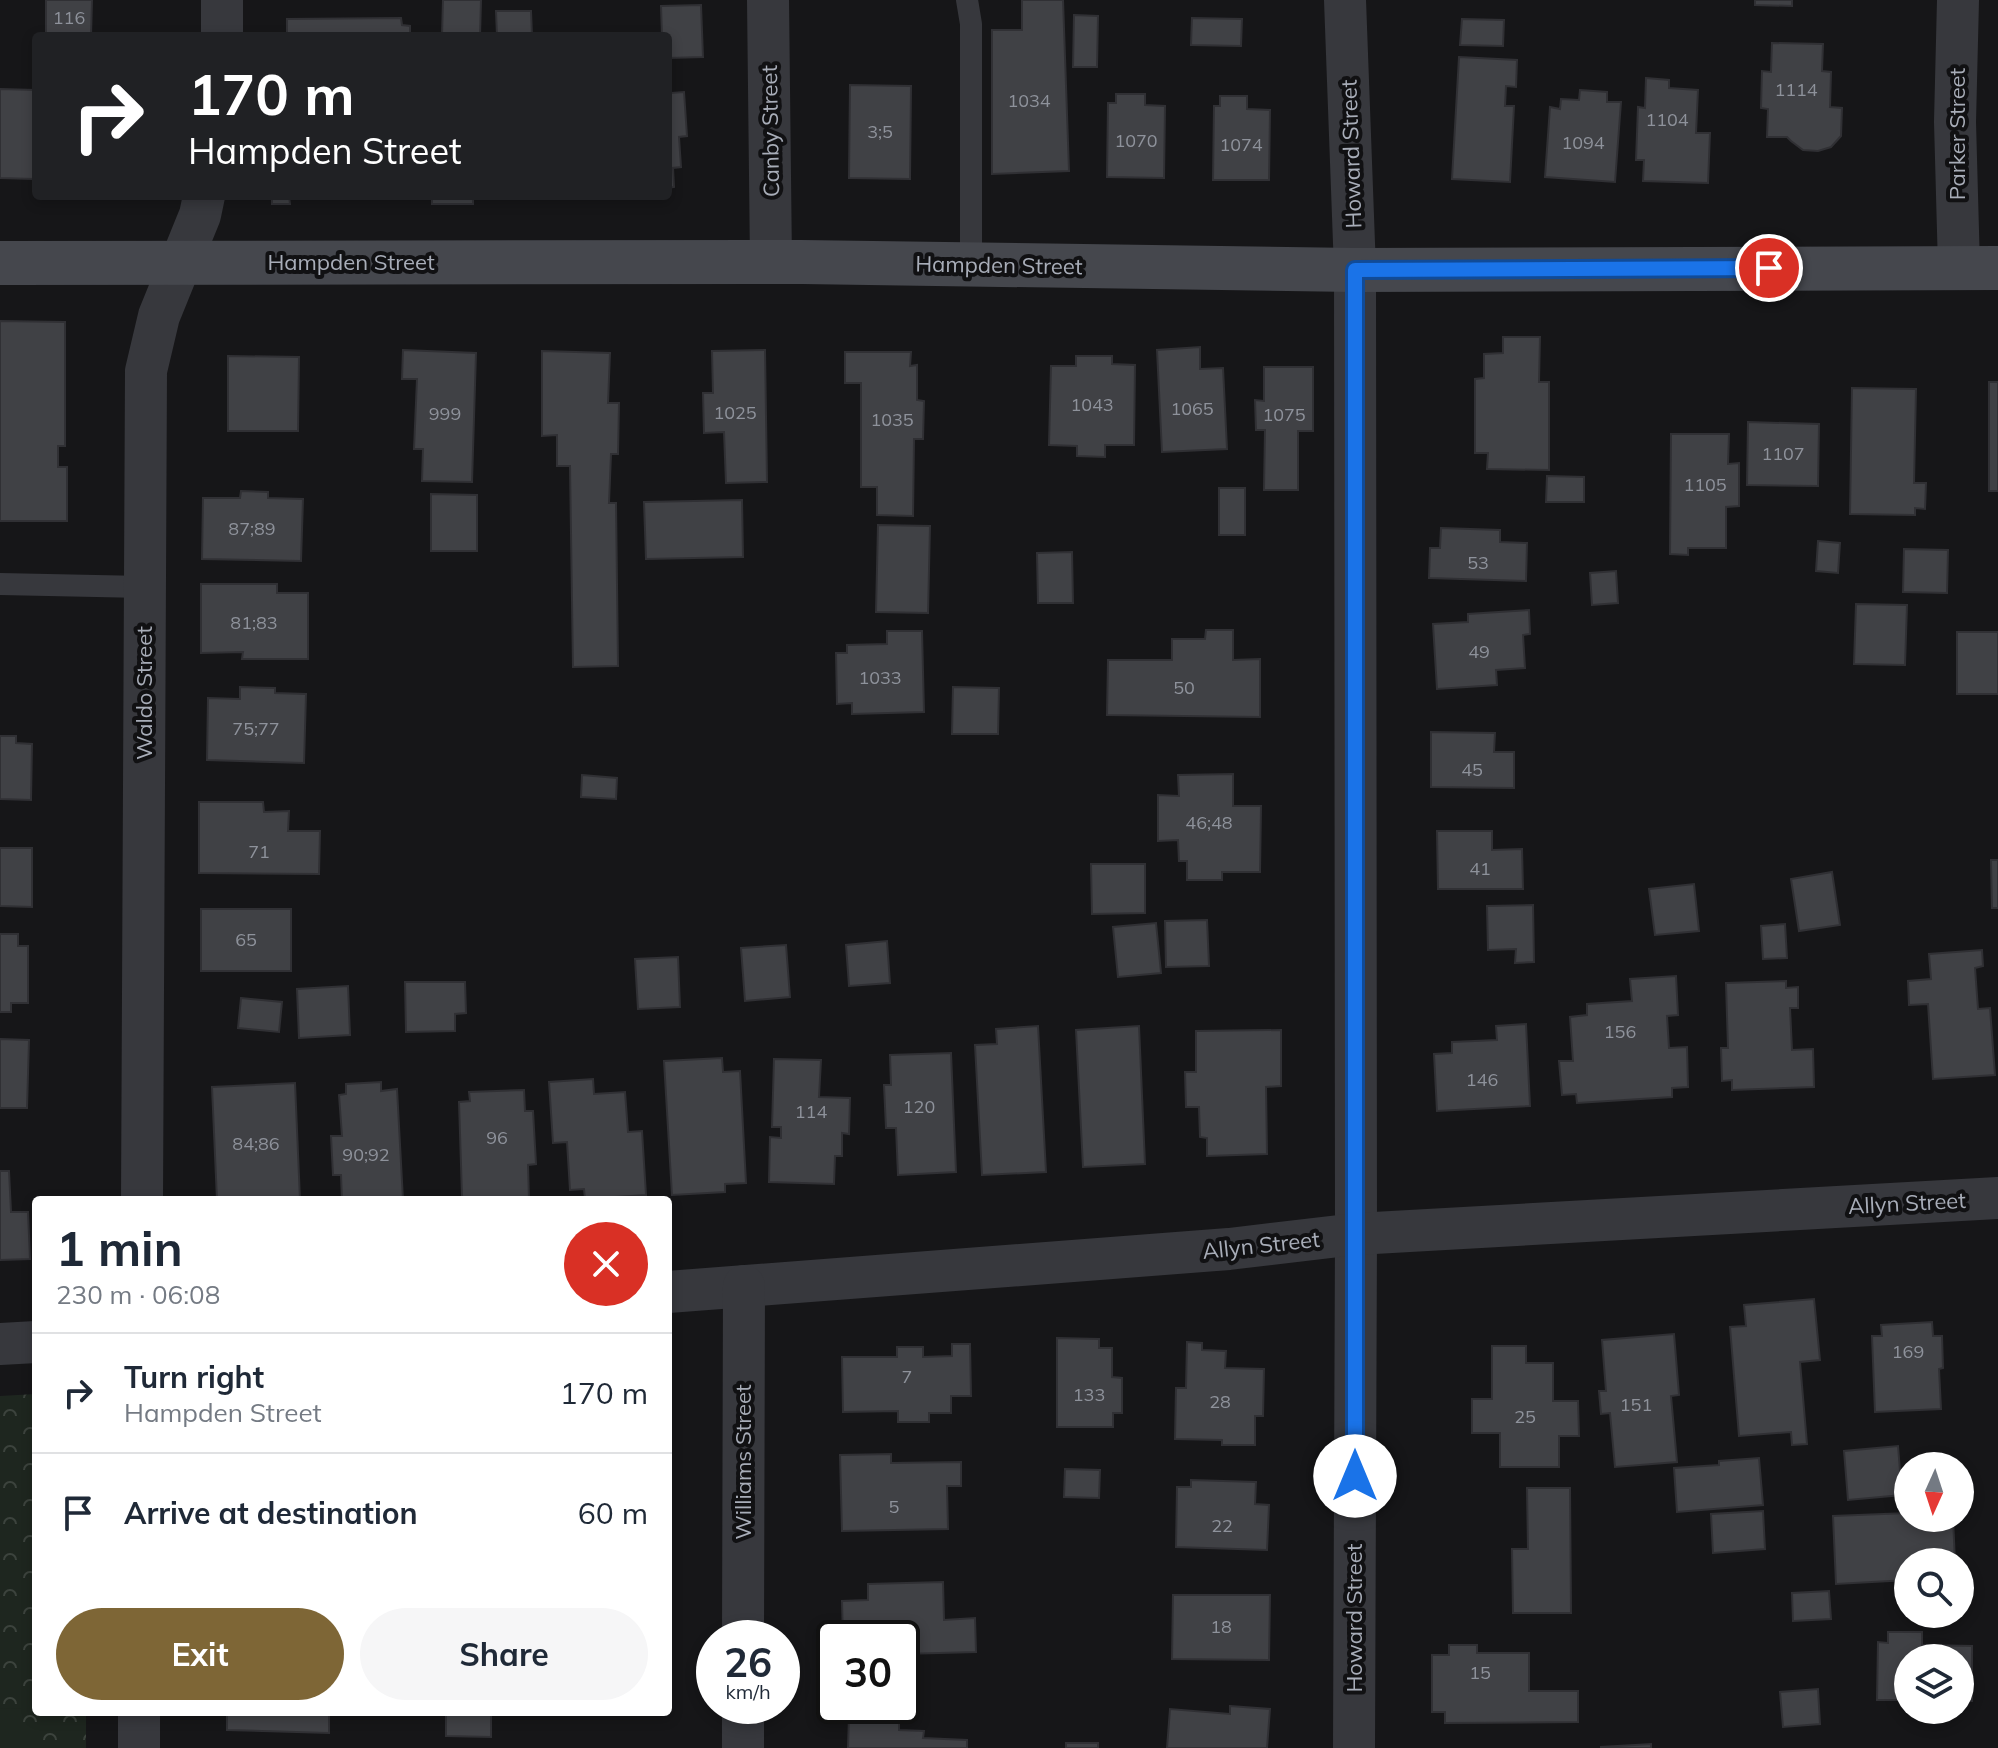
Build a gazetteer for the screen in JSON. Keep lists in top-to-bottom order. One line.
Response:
{"streets":{"main road":["Hampden Street"],"street":["Canby Street","Parker Street","Howard Street","Waldo Street","Allyn Street","Williams Street"]},"crossings":[["Canby Street","Hampden Street"],["Parker Street","Hampden Street"],["Howard Street","Hampden Street"],["Howard Street","Allyn Street"],["Hampden Street","Waldo Street"],["Allyn Street","Williams Street"]],"house_numbers":["116","1114","1034","1104","3;5","1070","1094","1074","1043","1065","1025","999","1075","1035","1107","1105","87;89","53","81;83","49","1033","50","75;77","45","46;48","71","41","65","156","146","120","114","96","84;86","90;92","169","7","133","28","151","25","5","22","18","15"],"north":"bottom","page":{"turn":["170 m","Hampden Street"],"heading":["1 min","230 m · 06:08"],"list":[{"name":"Turn right","note":"Hampden Street","value":"170 m"},{"name":"Arrive at destination","value":"60 m"}],"buttons":["Exit","Share"],"speed":"26 km/h","limit":"30"}}
